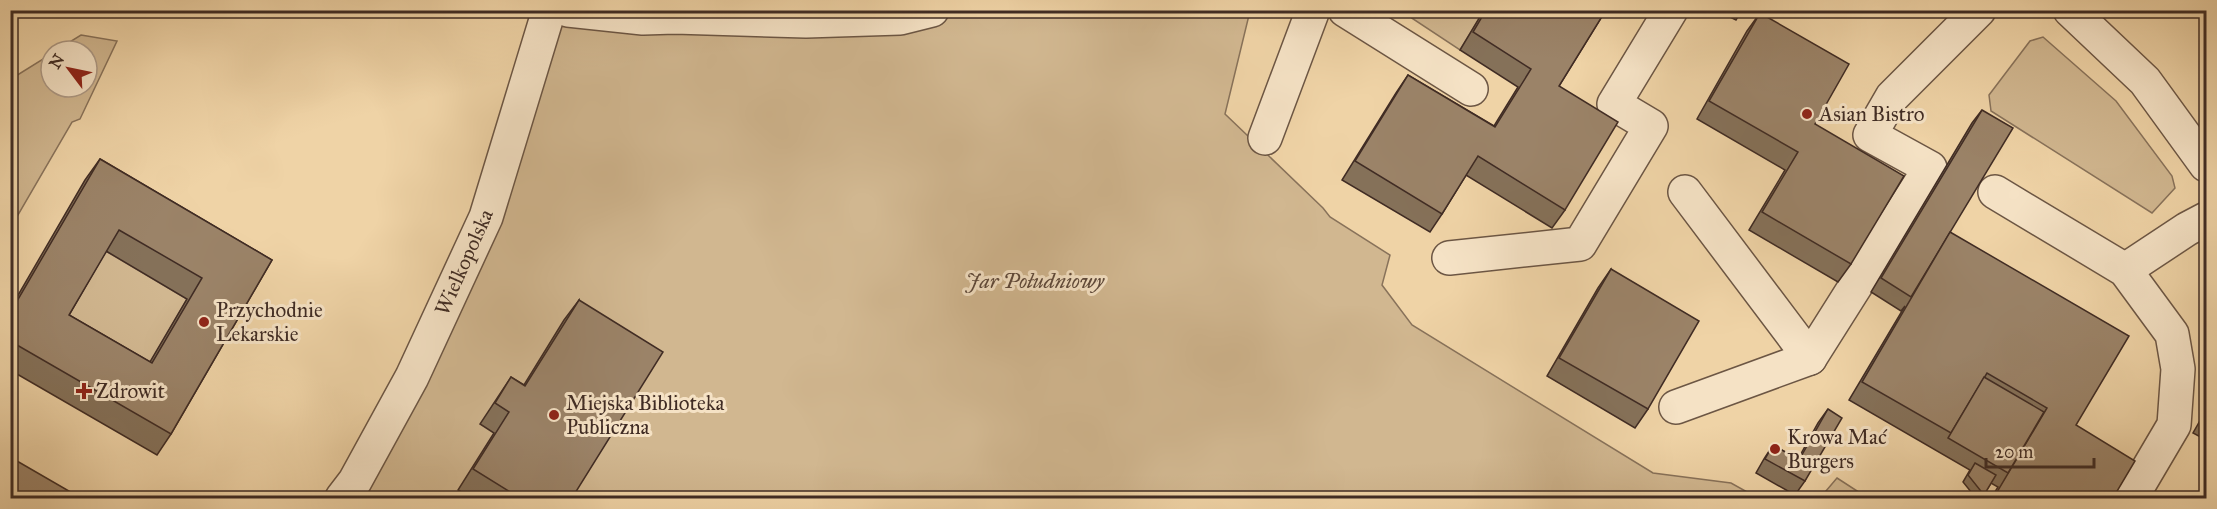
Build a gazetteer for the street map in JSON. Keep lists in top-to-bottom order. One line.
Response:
{"streets":{"street":["Wielkopolska"]},"parks":["Jar Południowy"],"places":{"other":["Asian Bistro","Przychodnie Lekarskie","Miejska Biblioteka Publiczna","Krowa Mać Burgers"],"health":["Zdrowit"]},"scale_bar":"20 m","north":"top left"}
